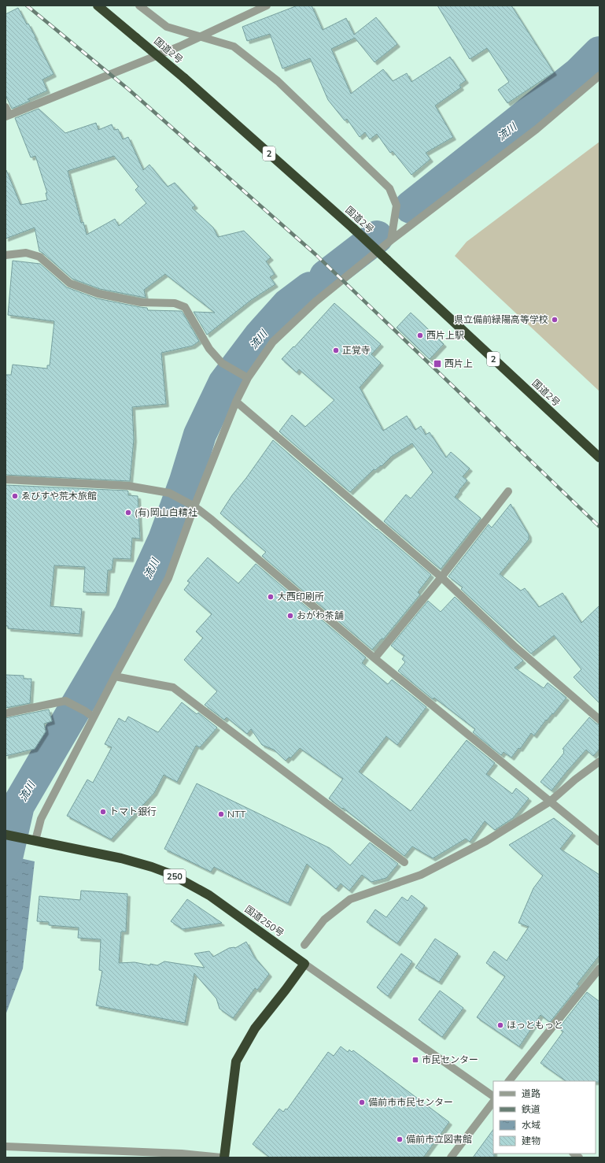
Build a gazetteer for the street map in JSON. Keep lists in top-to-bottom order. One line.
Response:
{"streets":{"highway":["国道2号","2","250","国道250号"]},"water":["流川"],"places":{"other":["県立備前緑陽高等学校","西片上駅","正覚寺","ゑびすや荒木旅館","(有)岡山白精社","大西印刷所","おがわ茶舗","トマト銀行","NTT","ほっともっと","備前市市民センター","備前市立図書館"],"transit":["西片上","市民センター"]},"legend":["道路","鉄道","水域","建物"]}
